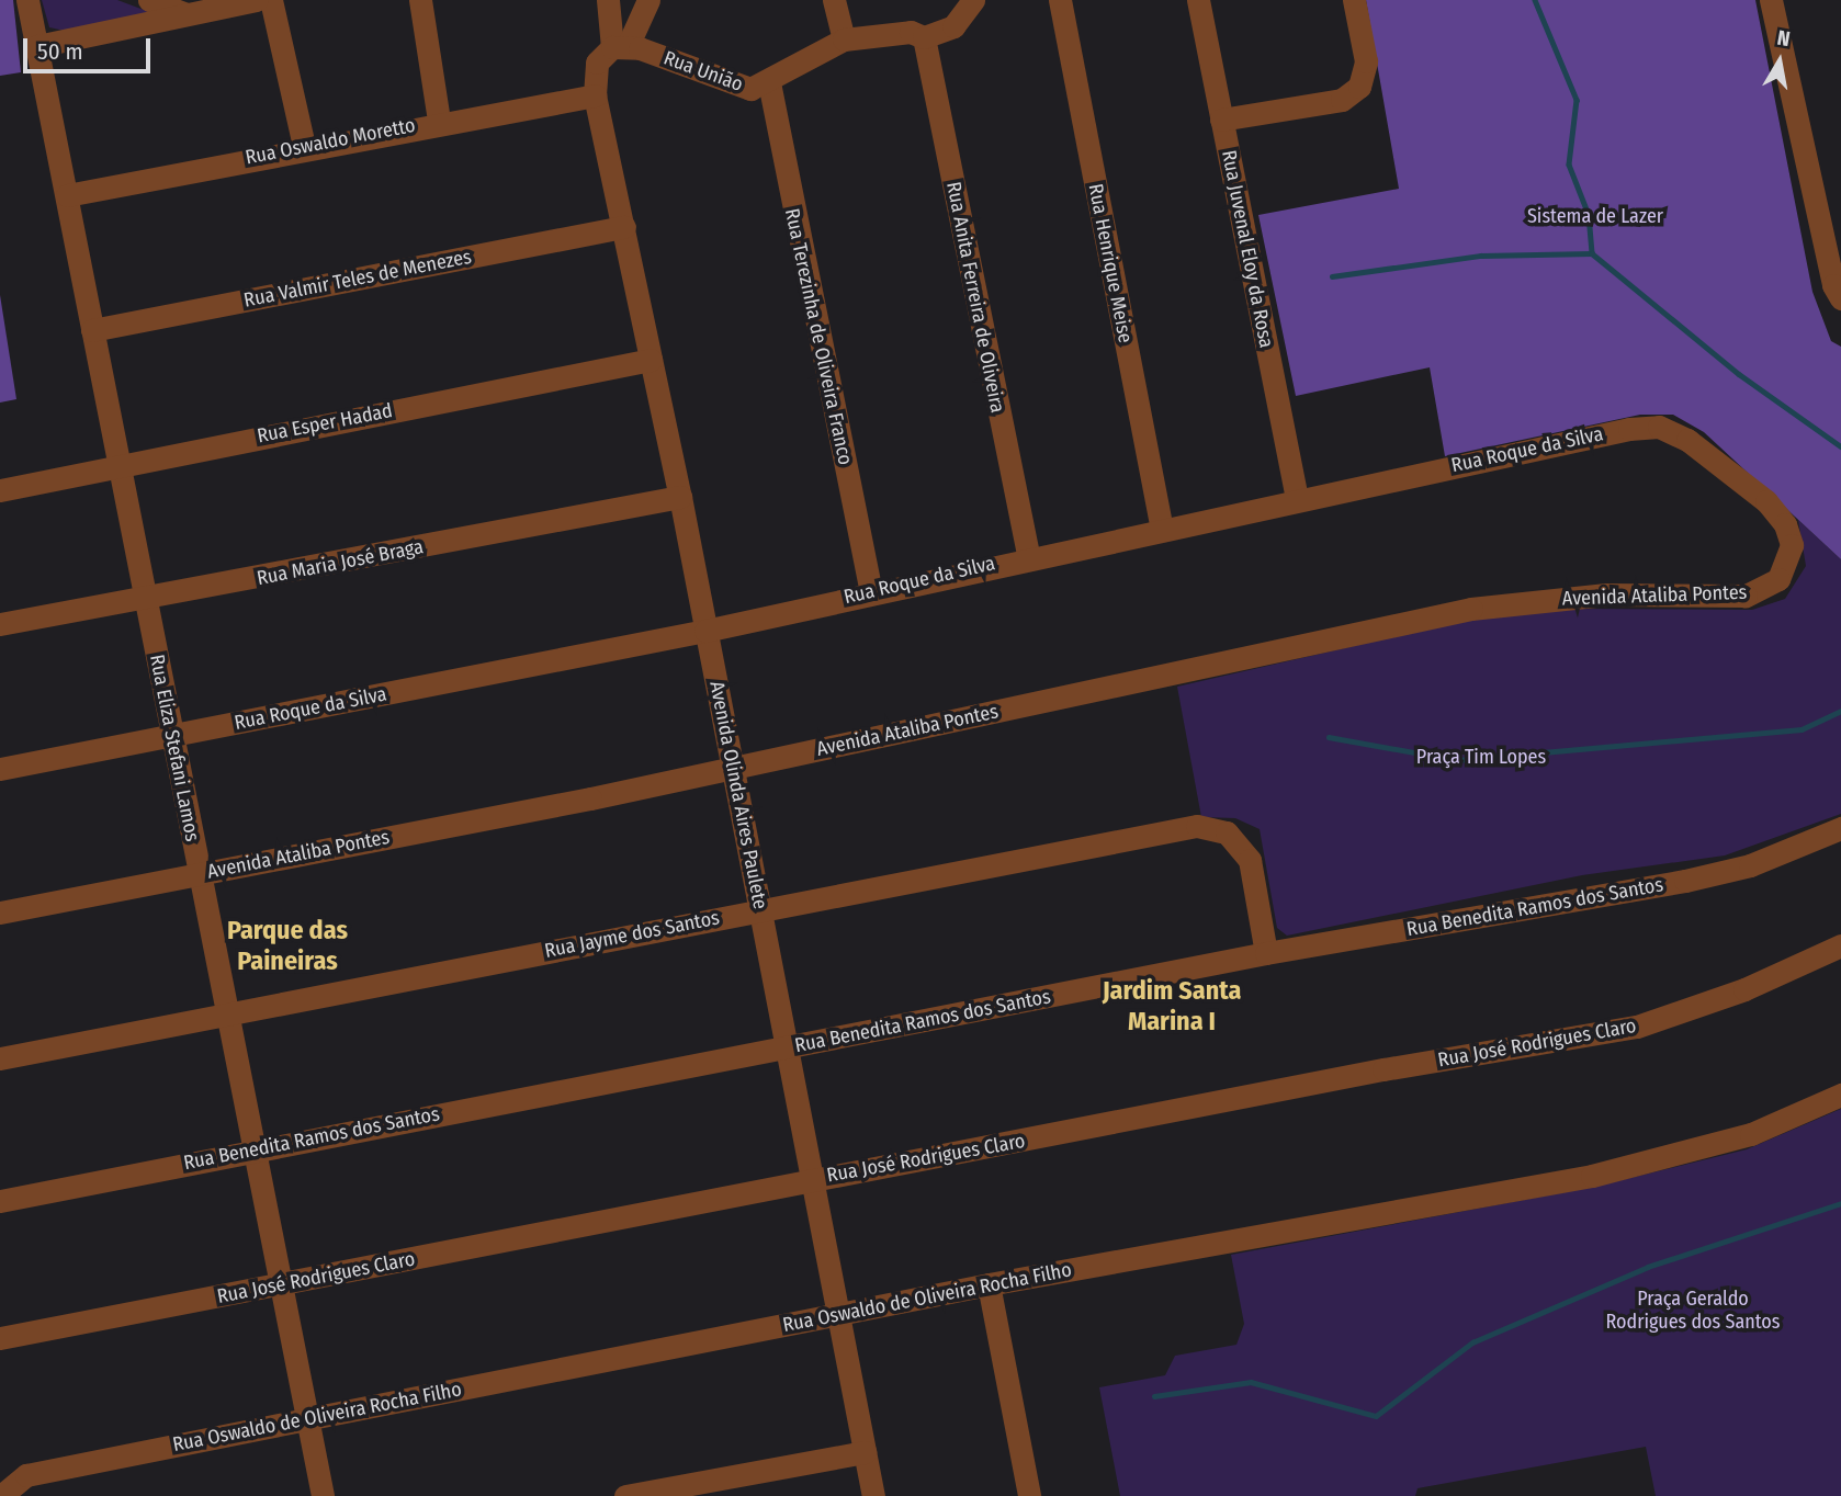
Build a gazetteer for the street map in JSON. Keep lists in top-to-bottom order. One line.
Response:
{"streets":{"street":["Rua União","Rua Oswaldo Moretto","Rua Juvenal Eloy da Rosa","Rua Henrique Meise","Rua Valmir Teles de Menezes","Rua Anita Ferreira de Oliveira","Rua Terezinha de Oliveira Franco","Rua Esper Hadad","Rua Roque da Silva","Rua Maria José Braga","Avenida Ataliba Pontes","Rua Eliza Stefani Lamos","Avenida Olinda Aires Paulete","Rua Benedita Ramos dos Santos","Rua Jayme dos Santos","Rua José Rodrigues Claro","Rua Oswaldo de Oliveira Rocha Filho"]},"crossings":[["Rua União","Rua Anita Ferreira de Oliveira"],["Rua União","Rua Terezinha de Oliveira Franco"],["Rua Oswaldo Moretto","Rua Eliza Stefani Lamos"],["Rua Oswaldo Moretto","Avenida Olinda Aires Paulete"],["Rua Juvenal Eloy da Rosa","Rua Roque da Silva"],["Rua Henrique Meise","Rua Roque da Silva"],["Rua Valmir Teles de Menezes","Rua Eliza Stefani Lamos"],["Rua Valmir Teles de Menezes","Avenida Olinda Aires Paulete"],["Rua Anita Ferreira de Oliveira","Rua Roque da Silva"],["Rua Terezinha de Oliveira Franco","Rua Roque da Silva"],["Rua Esper Hadad","Rua Eliza Stefani Lamos"],["Rua Esper Hadad","Avenida Olinda Aires Paulete"],["Rua Roque da Silva","Avenida Ataliba Pontes"],["Rua Roque da Silva","Rua Eliza Stefani Lamos"],["Rua Roque da Silva","Avenida Olinda Aires Paulete"],["Rua Maria José Braga","Rua Eliza Stefani Lamos"],["Rua Maria José Braga","Avenida Olinda Aires Paulete"],["Avenida Ataliba Pontes","Rua Eliza Stefani Lamos"],["Avenida Ataliba Pontes","Avenida Olinda Aires Paulete"],["Rua Eliza Stefani Lamos","Rua Benedita Ramos dos Santos"],["Rua Eliza Stefani Lamos","Rua Jayme dos Santos"],["Rua Eliza Stefani Lamos","Rua José Rodrigues Claro"],["Rua Eliza Stefani Lamos","Rua Oswaldo de Oliveira Rocha Filho"],["Avenida Olinda Aires Paulete","Rua Benedita Ramos dos Santos"],["Avenida Olinda Aires Paulete","Rua Jayme dos Santos"],["Avenida Olinda Aires Paulete","Rua José Rodrigues Claro"],["Avenida Olinda Aires Paulete","Rua Oswaldo de Oliveira Rocha Filho"],["Rua Benedita Ramos dos Santos","Rua Jayme dos Santos"]],"districts":["Parque das Paineiras","Jardim Santa Marina I"],"parks":["Sistema de Lazer","Praça Tim Lopes","Praça Geraldo Rodrigues dos Santos"],"scale_bar":"50 m","north":"top"}
